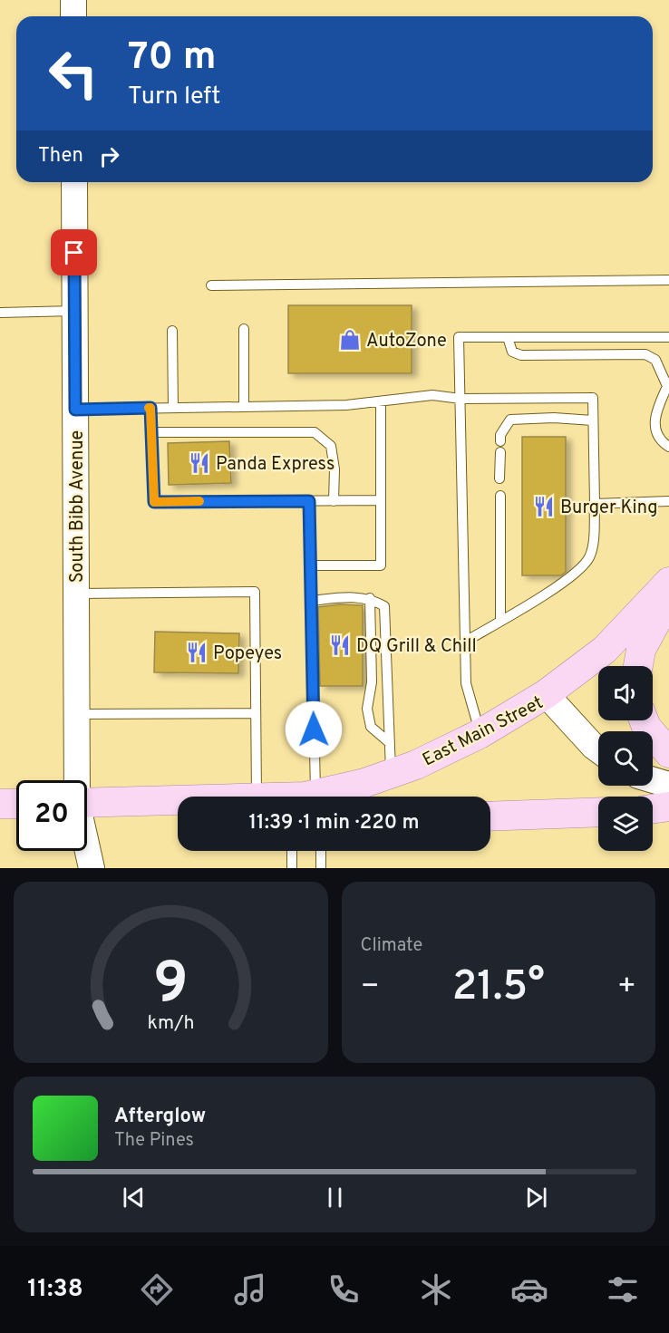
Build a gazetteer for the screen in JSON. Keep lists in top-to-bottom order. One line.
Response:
{"streets":{"main road":["South Bibb Avenue","East Main Street"]},"places":{"shop":["AutoZone"],"restaurant":["Panda Express","Burger King","DQ Grill & Chill","Popeyes"]},"page":{"turn":["70 m","Turn left"],"then":"Then","limit":"20","trip":"11:39 · 1 min · 220 m","tile":"Climate","heat":["−","21.5°","+"],"song":["Afterglow","The Pines"],"tabs":"11:38","gauge":["9","km/h"]}}
